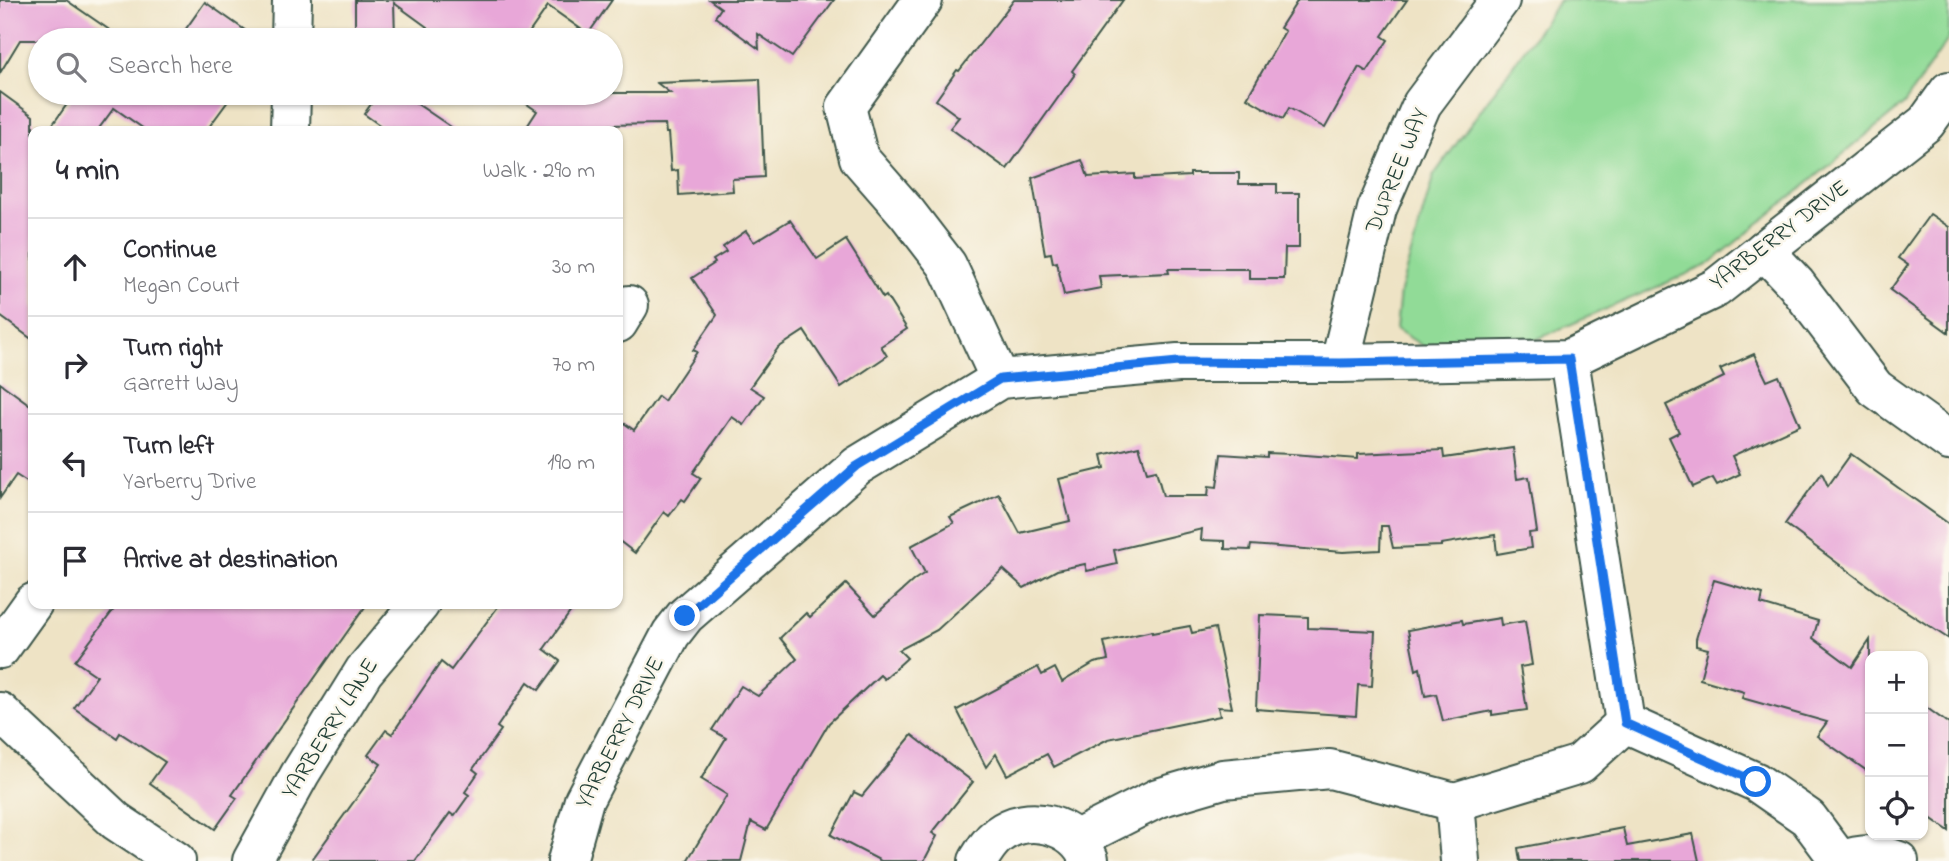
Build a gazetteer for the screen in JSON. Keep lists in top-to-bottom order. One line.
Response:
{"streets":{"street":["DUPREE WAY","YARBERRY DRIVE","YARBERRY LANE"]},"crossings":[["DUPREE WAY","YARBERRY DRIVE"]],"page":{"search":"Search here","heading":["4 min","Walk · 290 m"],"list":[["Continue","Megan Court","30 m"],["Turn right","Garrett Way","70 m"],["Turn left","Yarberry Drive","190 m"],"Arrive at destination"],"map_buttons":["+","−"]}}
